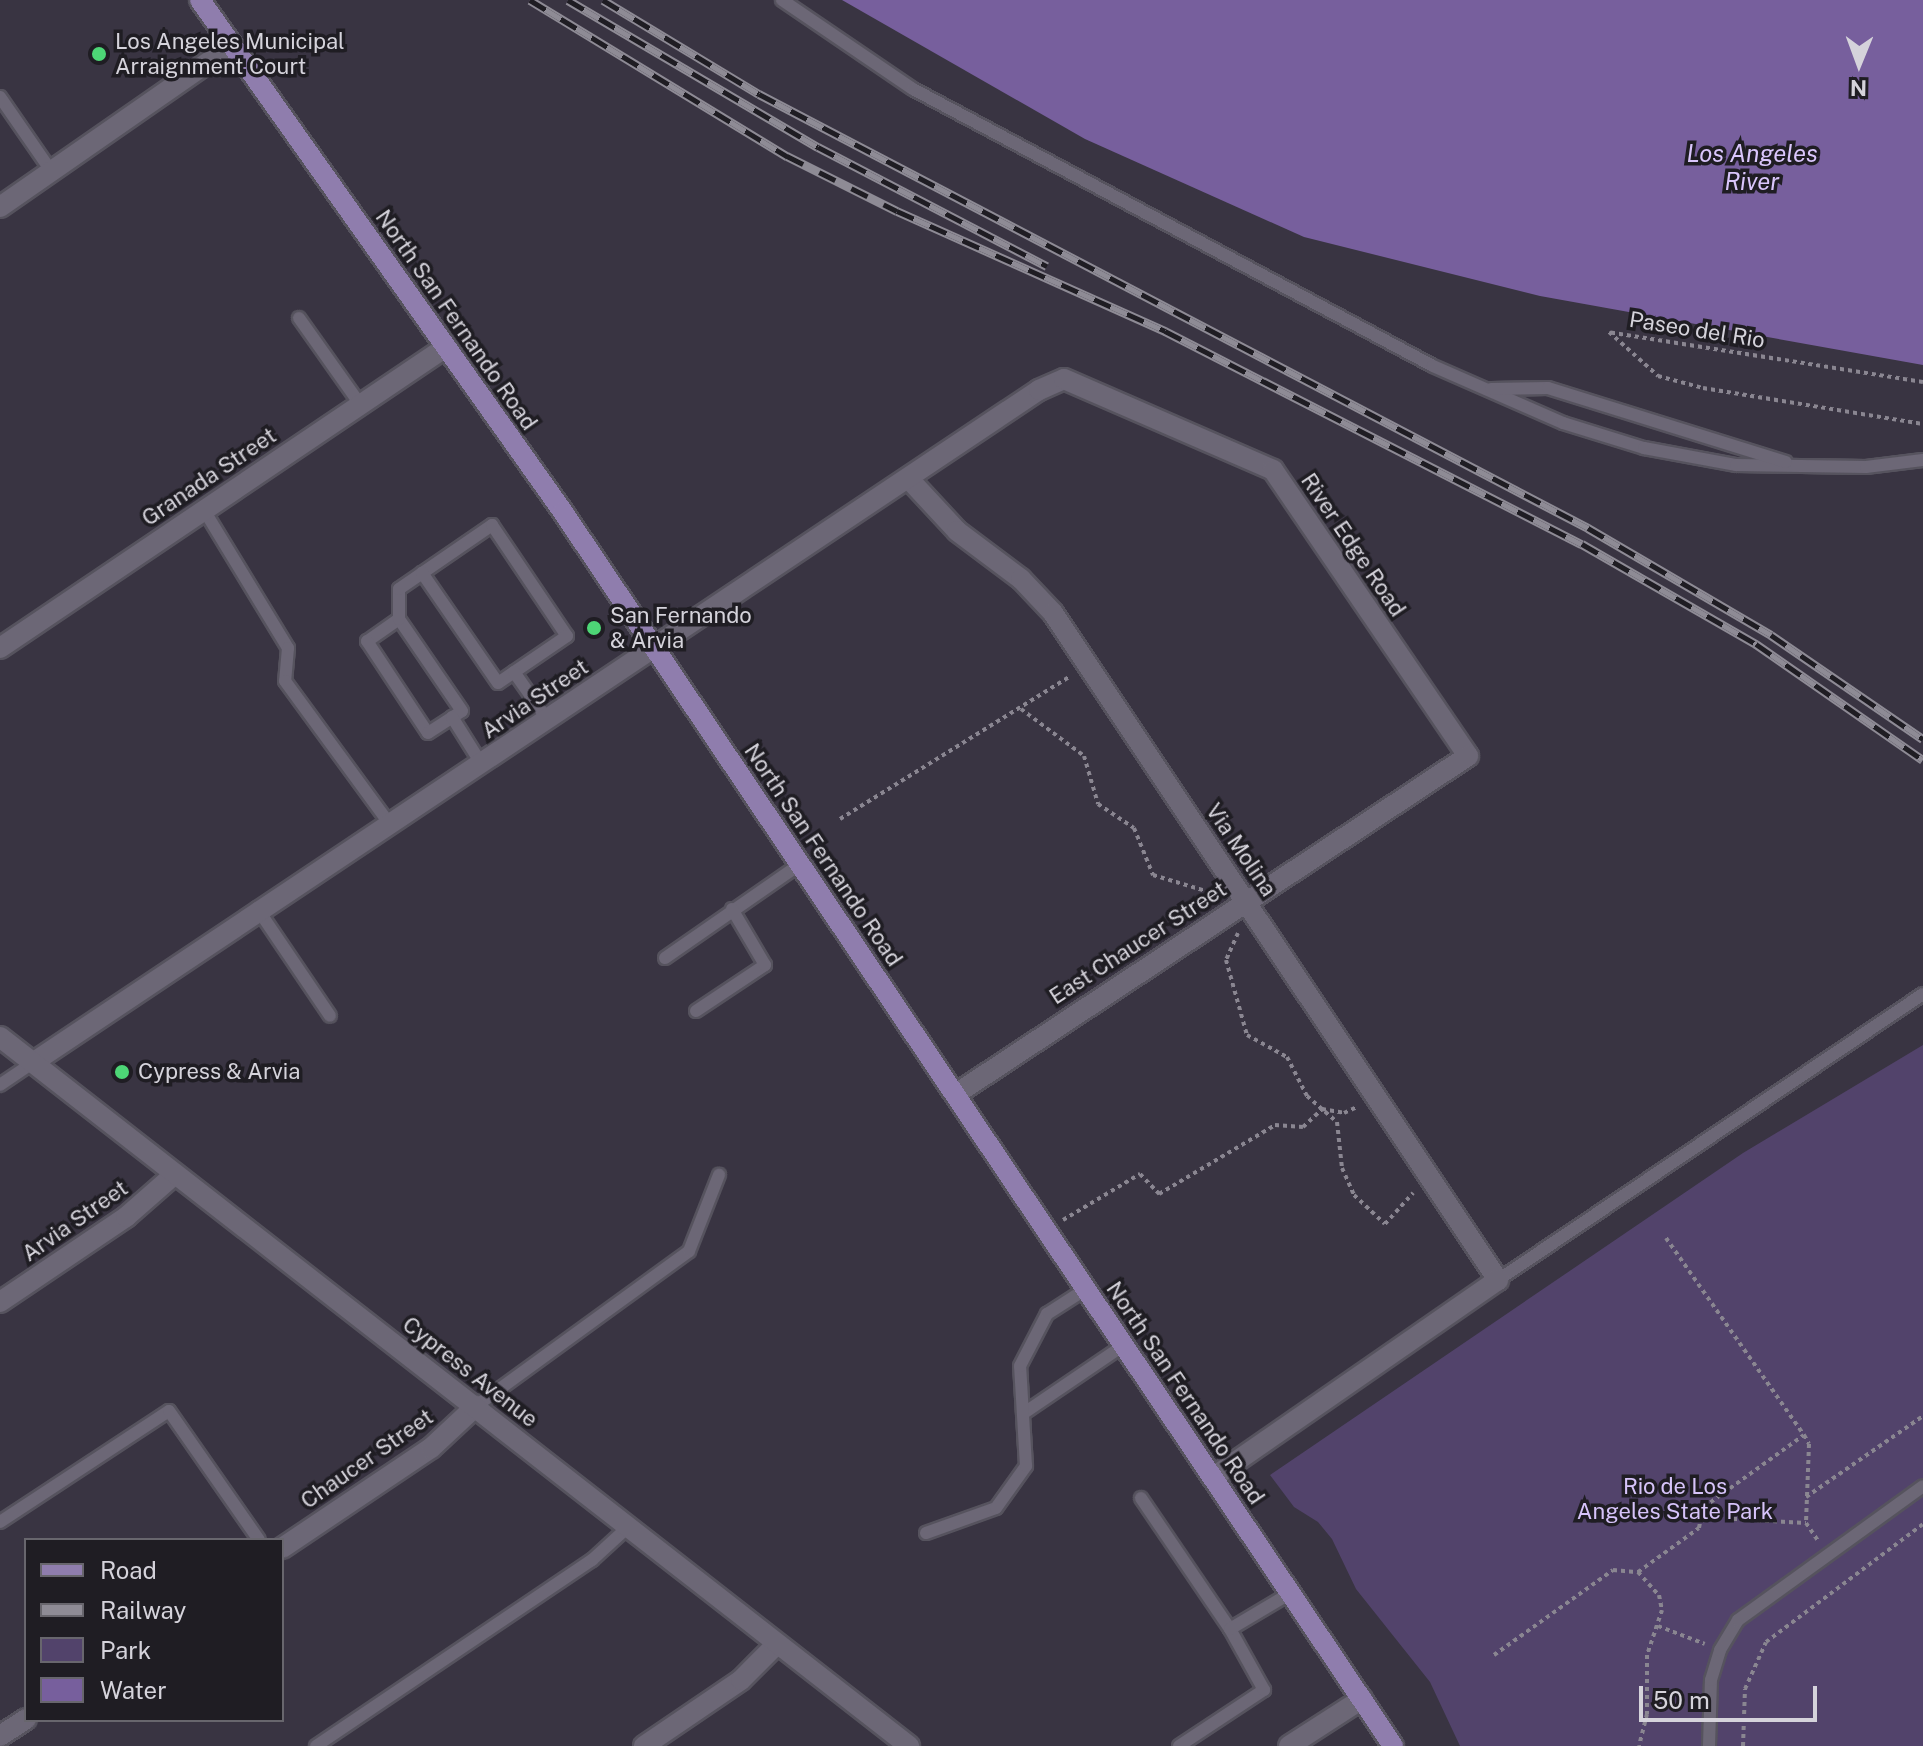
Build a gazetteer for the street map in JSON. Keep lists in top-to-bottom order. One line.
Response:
{"streets":{"main road":["North San Fernando Road"],"street":["Granada Street","River Edge Road","Arvia Street","Via Molina","East Chaucer Street","Cypress Avenue","Chaucer Street"],"path":["Paseo del Rio"]},"crossings":[["North San Fernando Road","Granada Street"],["North San Fernando Road","Arvia Street"],["North San Fernando Road","East Chaucer Street"],["River Edge Road","Arvia Street"],["River Edge Road","East Chaucer Street"],["Arvia Street","Via Molina"],["Arvia Street","Cypress Avenue"],["Via Molina","East Chaucer Street"],["Cypress Avenue","Chaucer Street"]],"water":["Los Angeles River"],"parks":["Rio de Los Angeles State Park"],"places":["Los Angeles Municipal Arraignment Court","San Fernando & Arvia","Cypress & Arvia"],"legend":["Road","Railway","Park","Water"],"scale_bar":"50 m","north":"bottom"}
